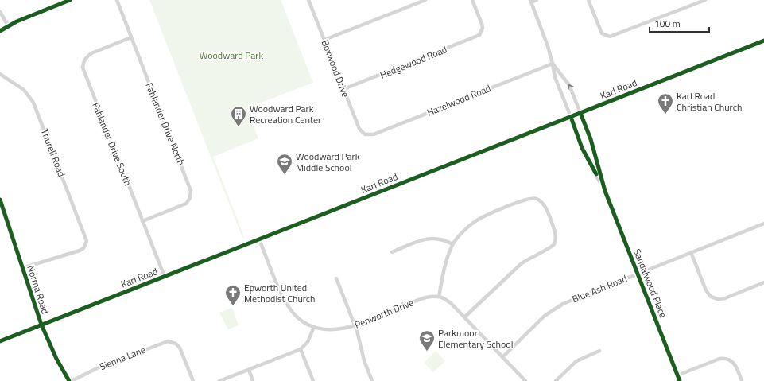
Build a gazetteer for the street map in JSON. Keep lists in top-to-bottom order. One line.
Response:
{"streets":{"main road":["Karl Road","Sandalwood Place"],"street":["Hedgewood Road","Boxwood Drive","Hazelwood Road","Fahlander Drive North","Fahlander Drive South","Thurell Road","Blue Ash Road","Norma Road","Penworth Drive","Sienna Lane"]},"crossings":[["Hedgewood Road","Boxwood Drive"],["Boxwood Drive","Hazelwood Road"],["Karl Road","Fahlander Drive South"],["Karl Road","Sandalwood Place"],["Karl Road","Norma Road"],["Karl Road","Penworth Drive"],["Hazelwood Road","Sandalwood Place"],["Fahlander Drive North","Fahlander Drive South"],["Thurell Road","Norma Road"],["Sandalwood Place","Blue Ash Road"],["Norma Road","Sienna Lane"]],"parks":["Woodward Park"],"places":{"church":["Karl Road Christian Church","Epworth United Methodist Church"],"building":["Woodward Park Recreation Center"],"school or university":["Woodward Park Middle School","Parkmoor Elementary School"]},"scale_bar":"100 m"}
